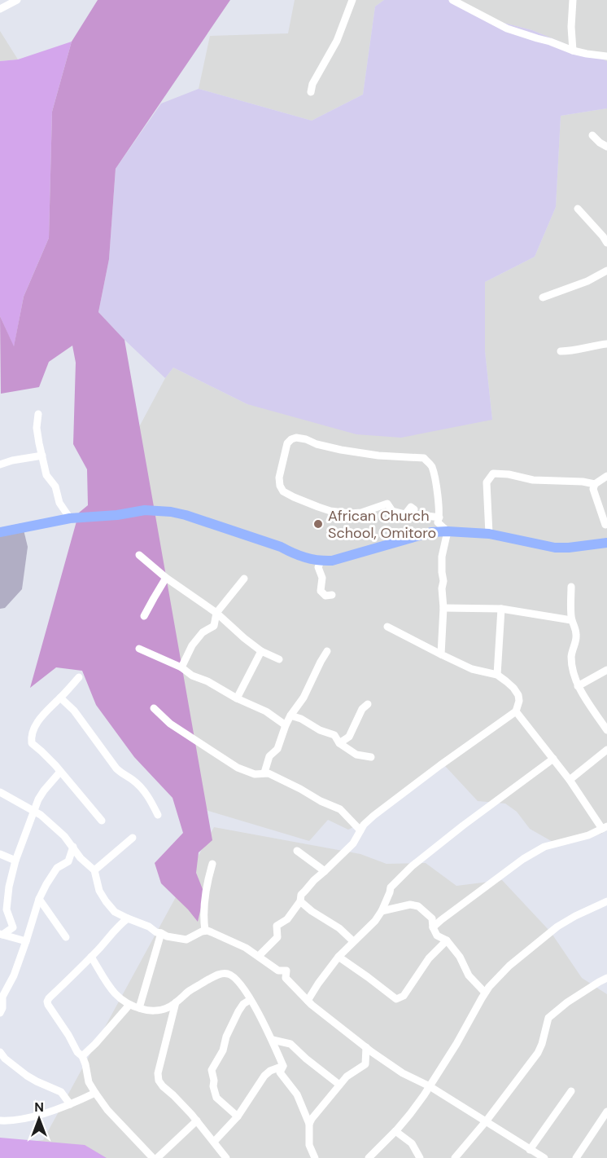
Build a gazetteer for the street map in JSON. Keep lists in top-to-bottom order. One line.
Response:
{"places":["African Church School, Omitoro"],"north":"top"}
